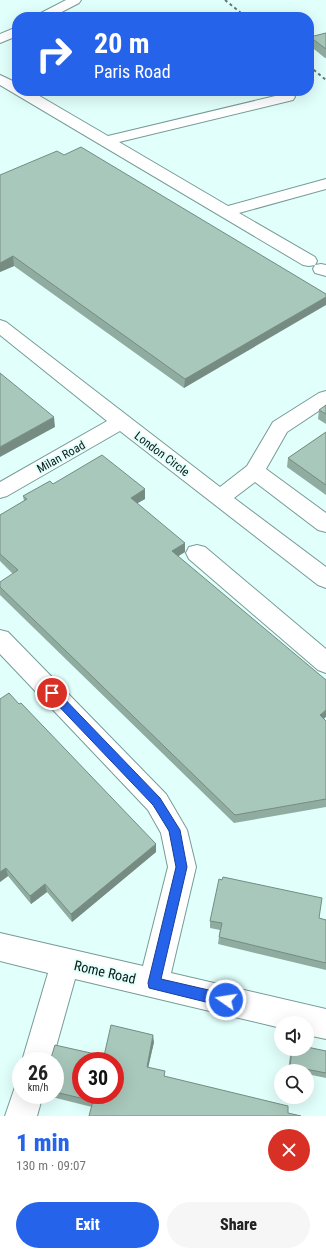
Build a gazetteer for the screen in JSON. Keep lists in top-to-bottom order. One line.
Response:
{"streets":{"street":["London Circle","Milan Road","Rome Road"]},"crossings":[["London Circle","Milan Road"]],"page":{"turn":["20 m","Paris Road"],"speed":"26 km/h","limit":"30","heading":["1 min","130 m · 09:07"],"buttons":["Exit","Share"]}}
